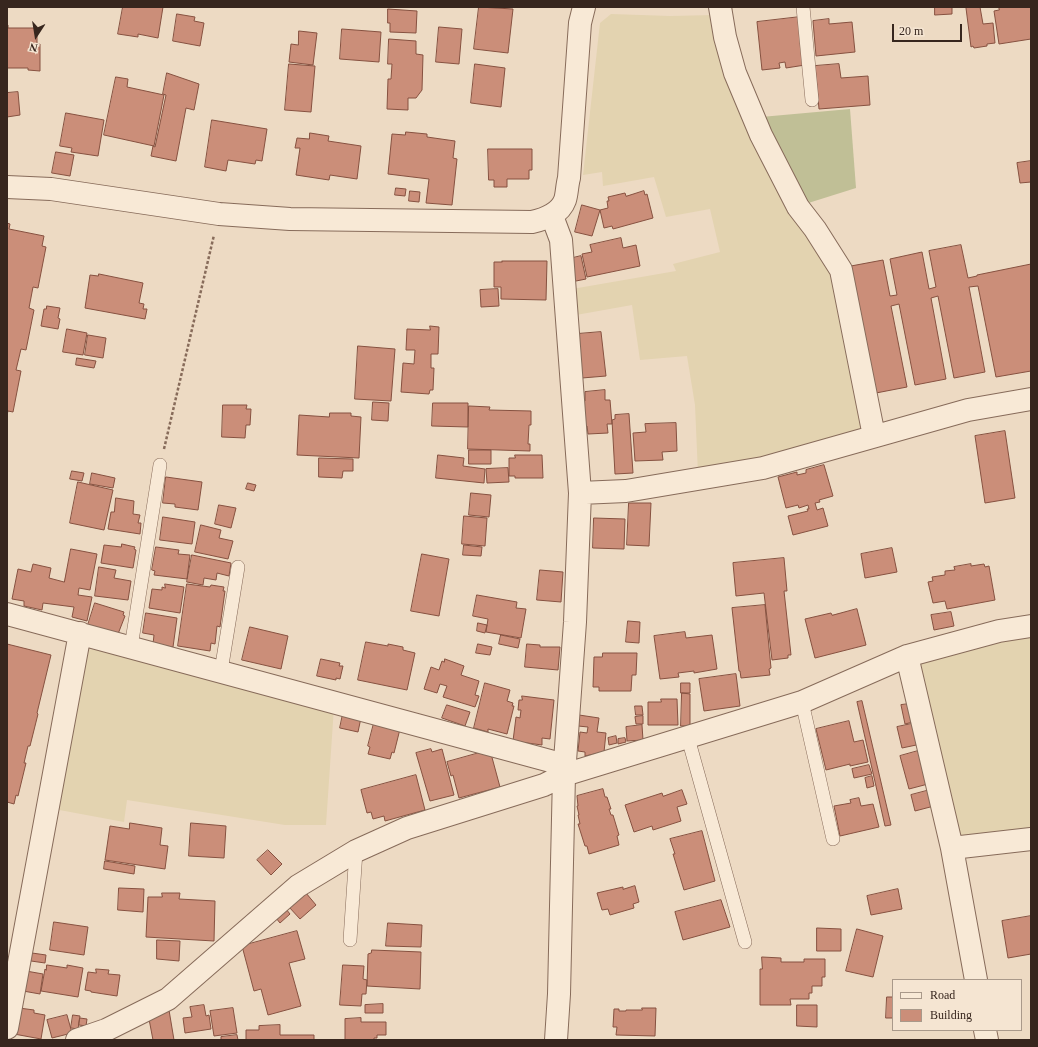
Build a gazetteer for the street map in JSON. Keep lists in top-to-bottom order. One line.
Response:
{"legend":["Road","Building"],"scale_bar":"20 m","north":"bottom"}
